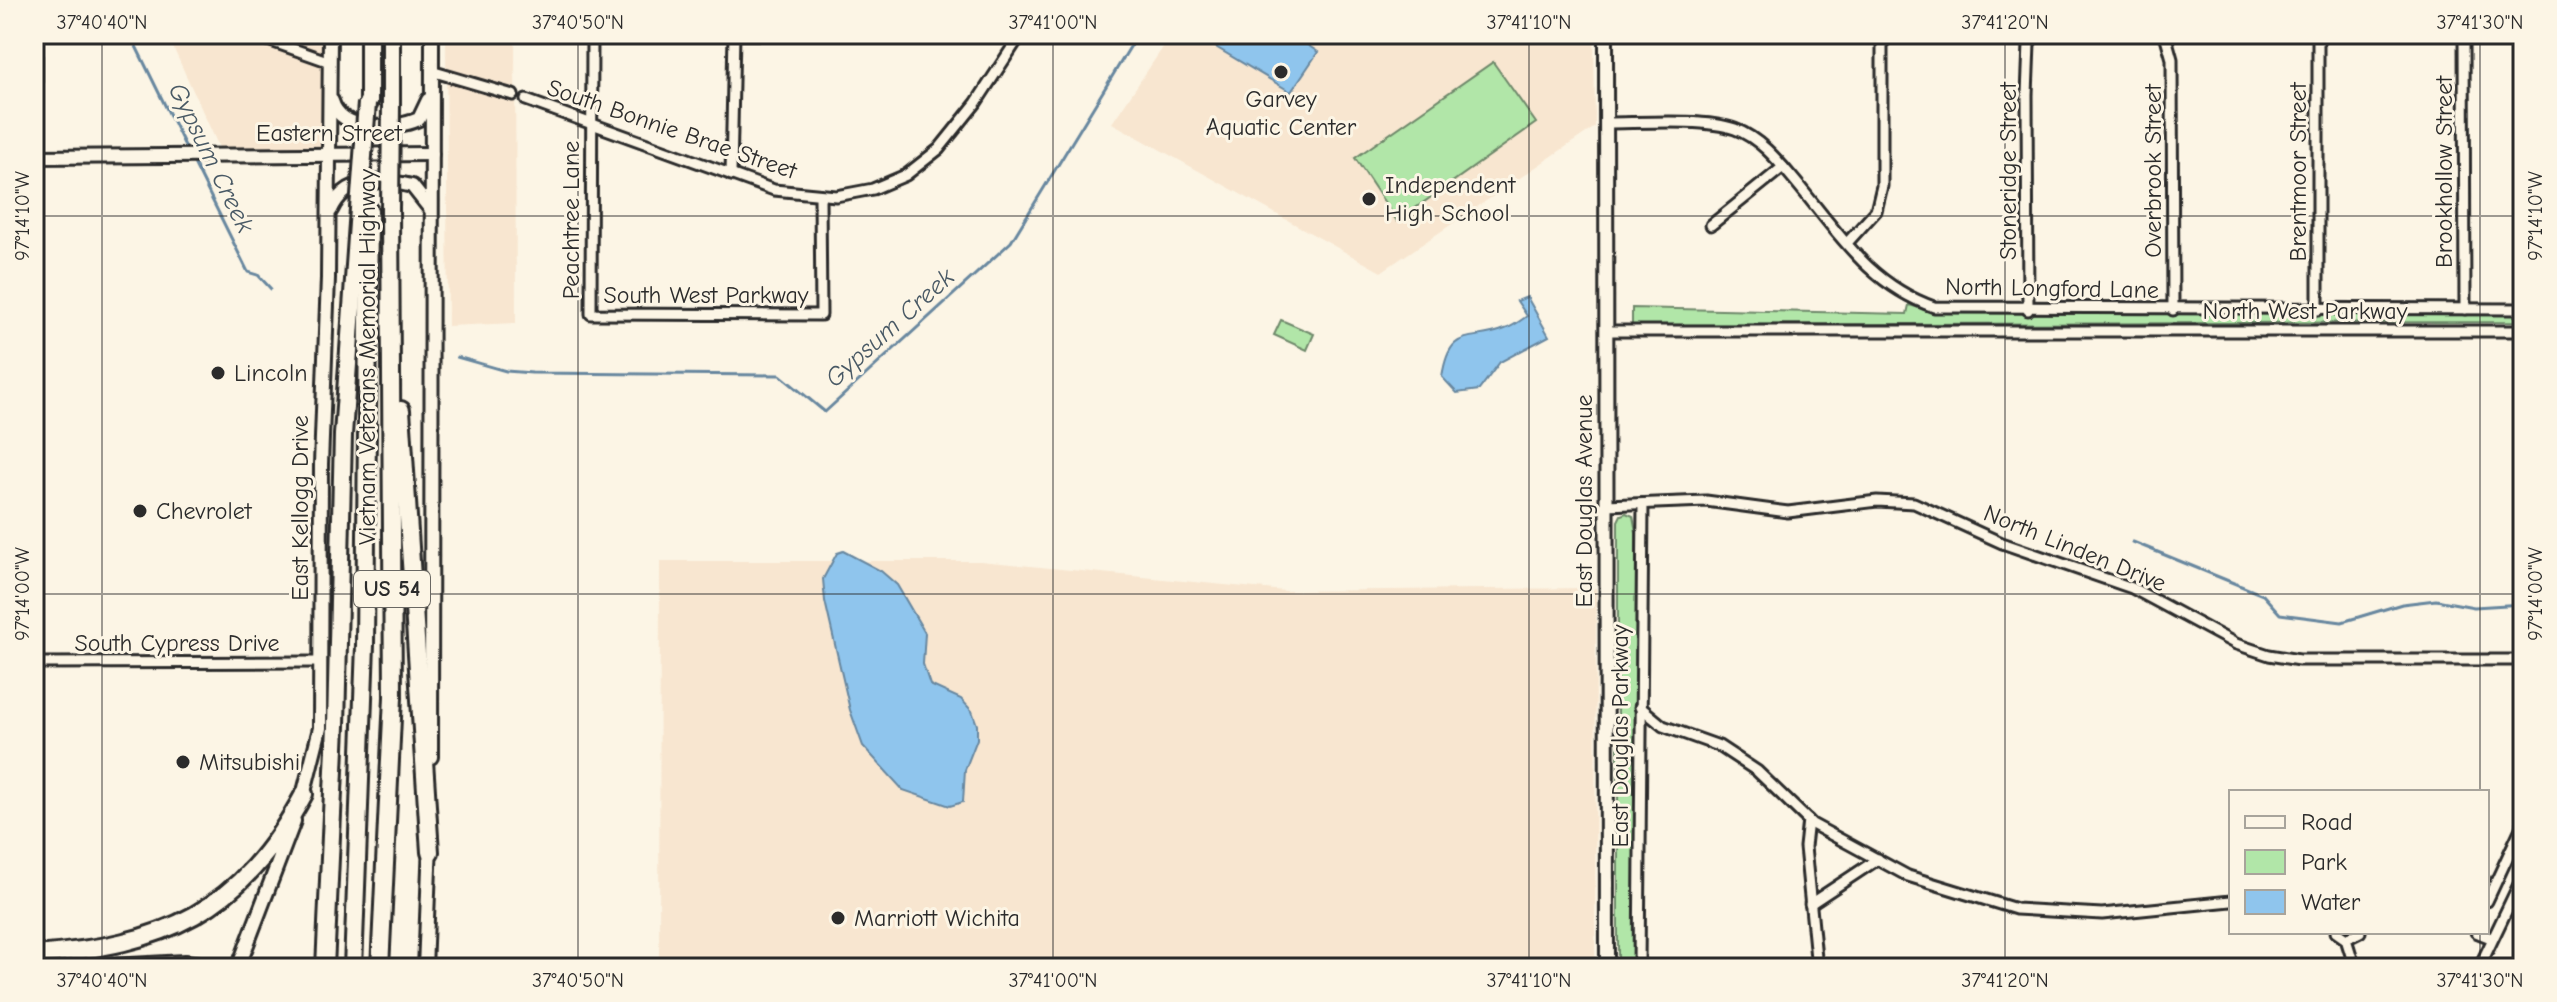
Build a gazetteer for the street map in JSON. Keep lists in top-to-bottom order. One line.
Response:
{"streets":{"highway":["Vietnam Veterans Memorial Highway","US 54"],"main road":["Eastern Street","East Douglas Avenue","East Kellogg Drive"],"street":["South Bonnie Brae Street","Stoneridge Street","Overbrook Street","Brentmoor Street","Brookhollow Street","Peachtree Lane","North Longford Lane","South West Parkway","North West Parkway","North Linden Drive","South Cypress Drive","East Douglas Parkway"]},"crossings":[["South Bonnie Brae Street","Peachtree Lane"],["South Bonnie Brae Street","South West Parkway"],["Eastern Street","East Kellogg Drive"],["Stoneridge Street","North Longford Lane"],["Overbrook Street","North Longford Lane"],["Brentmoor Street","North Longford Lane"],["Brookhollow Street","North Longford Lane"],["Peachtree Lane","South West Parkway"],["North Longford Lane","East Douglas Avenue"],["North West Parkway","East Douglas Avenue"],["East Douglas Avenue","North Linden Drive"],["East Kellogg Drive","South Cypress Drive"],["North Linden Drive","East Douglas Parkway"]],"water":["Gypsum Creek"],"places":["Garvey Aquatic Center","Independent High School","Lincoln","Chevrolet","Mitsubishi","Marriott Wichita"],"legend":["Road","Park","Water"],"coordinates":["37°40'40\"N","37°40'50\"N","37°41'00\"N","37°41'10\"N","37°41'20\"N","37°41'30\"N","97°14'10\"W","97°14'00\"W"]}
